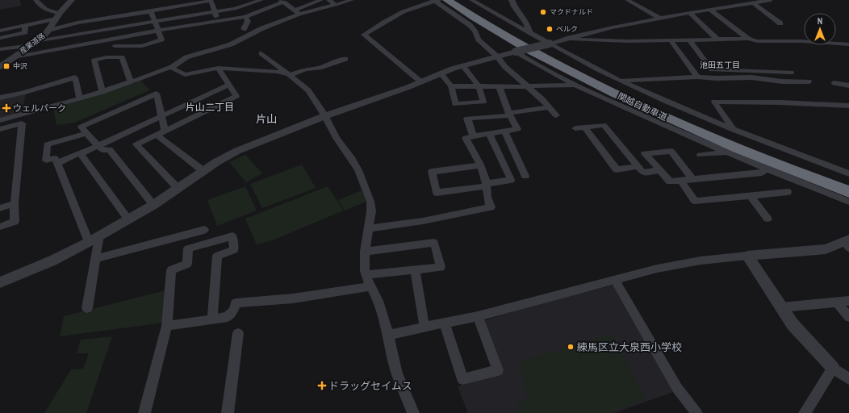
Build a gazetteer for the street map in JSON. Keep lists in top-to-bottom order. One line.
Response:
{"streets":{"highway":["関越自動車道"],"street":["産業道路"]},"districts":["池田五丁目","片山二丁目","片山"],"places":{"other":["マクドナルド","ベルク","練馬区立大泉西小学校"],"transit":["中沢"],"health":["ウェルパーク","ドラッグセイムス"]},"north":"top"}
